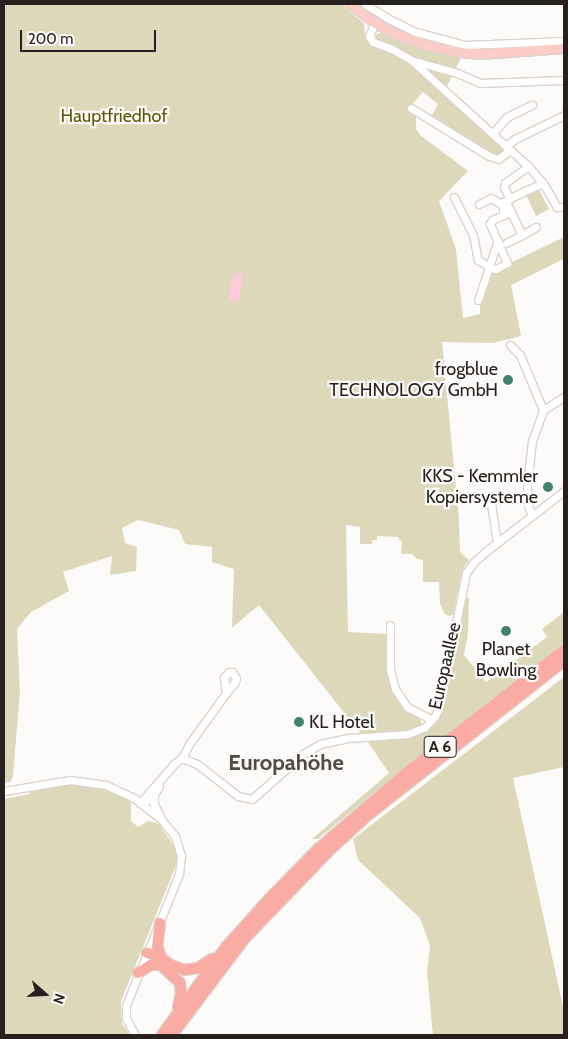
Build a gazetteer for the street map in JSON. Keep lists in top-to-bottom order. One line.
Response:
{"streets":{"highway":["A 6"],"street":["Europaallee"]},"districts":["Europahöhe"],"parks":["Hauptfriedhof"],"places":["frogblue TECHNOLOGY GmbH","KKS - Kemmler Kopiersysteme","Planet Bowling","KL Hotel"],"scale_bar":"200 m","north":"right"}
